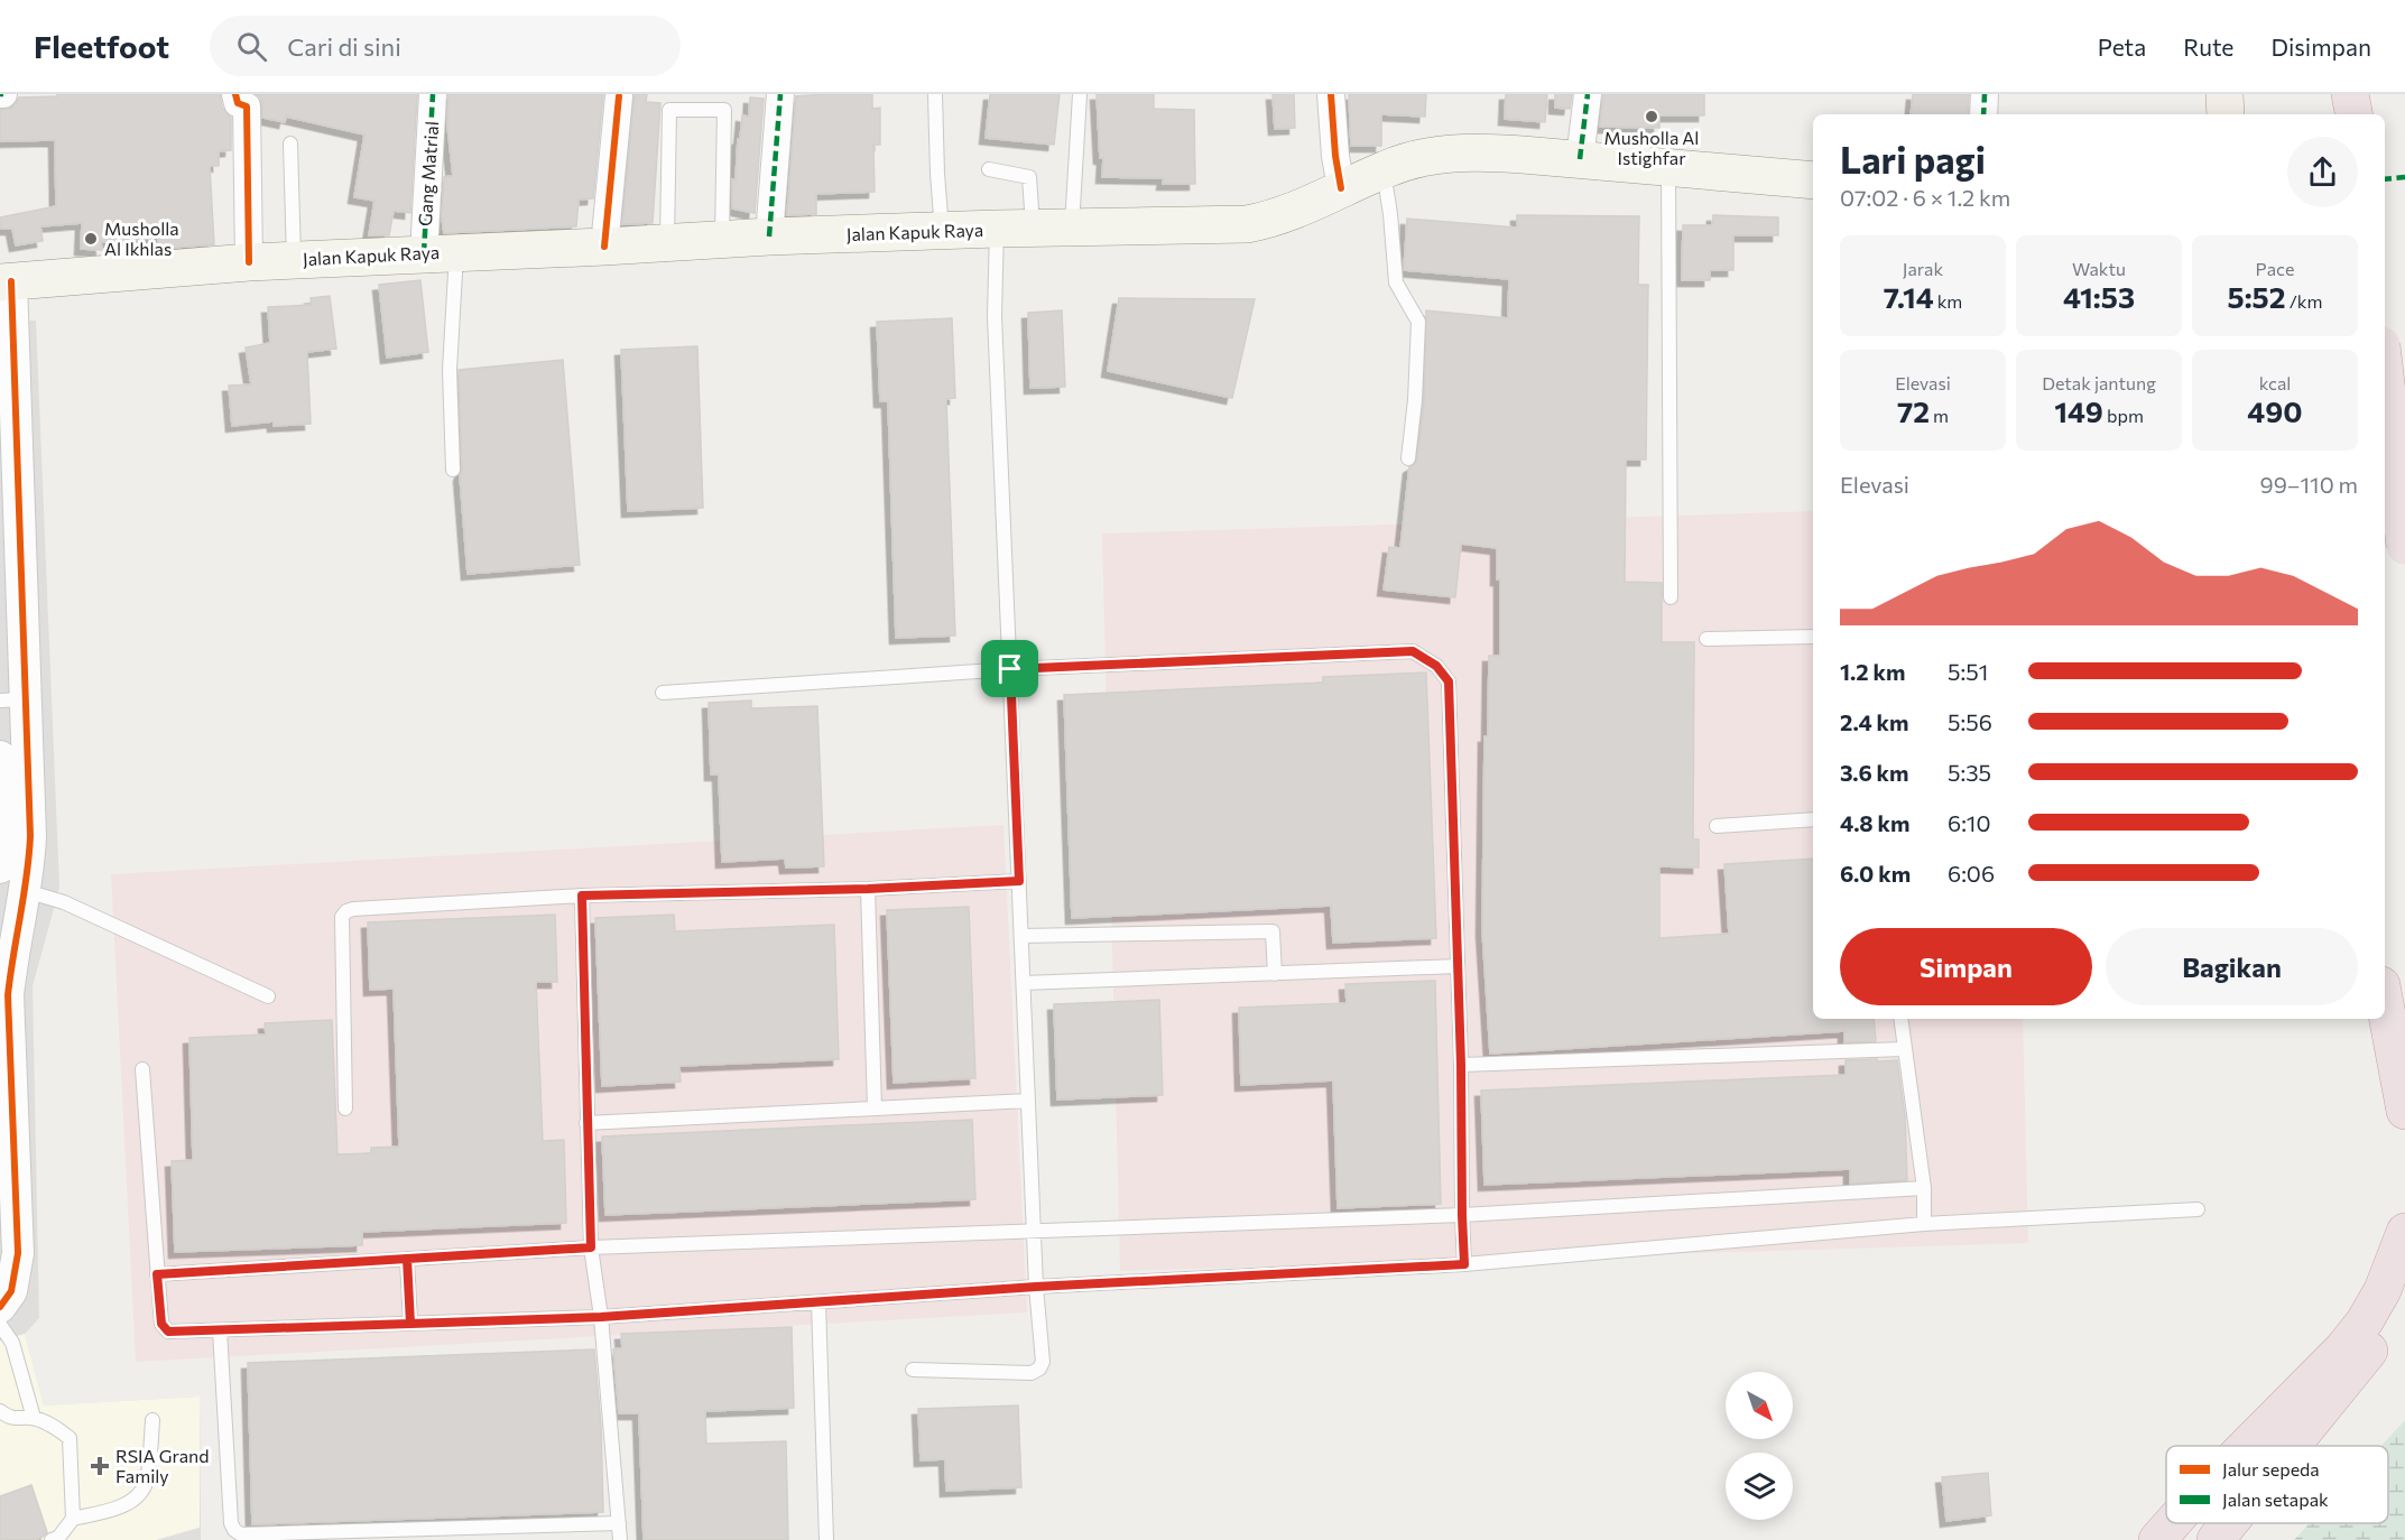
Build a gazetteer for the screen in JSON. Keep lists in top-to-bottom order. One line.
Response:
{"streets":{"main road":["Jalan Kapuk Raya"],"street":["Gang Matrial"]},"crossings":[["Gang Matrial","Jalan Kapuk Raya"]],"places":{"other":["Musholla Al Istighfar","Musholla Al Ikhlas"],"health":["RSIA Grand Family"]},"legend":["Jalur sepeda","Jalan setapak"],"north":"bottom right","page":{"header":"Fleetfoot","search":"Cari di sini","nav":["Peta","Rute","Disimpan"],"heading":["Lari pagi","07:02 · 6 × 1.2 km"],"stats":[["Jarak","7.14 km"],["Waktu","41:53"],["Pace","5:52 /km"],["Elevasi","72 m"],["Detak jantung","149 bpm"],["kcal","490"]],"chart":["Elevasi","99–110 m"],"list":[{"name":"1.2 km","note":"5:51"},{"name":"2.4 km","note":"5:56"},{"name":"3.6 km","note":"5:35"},{"name":"4.8 km","note":"6:10"},{"name":"6.0 km","note":"6:06"}],"buttons":["Simpan","Bagikan"]}}
